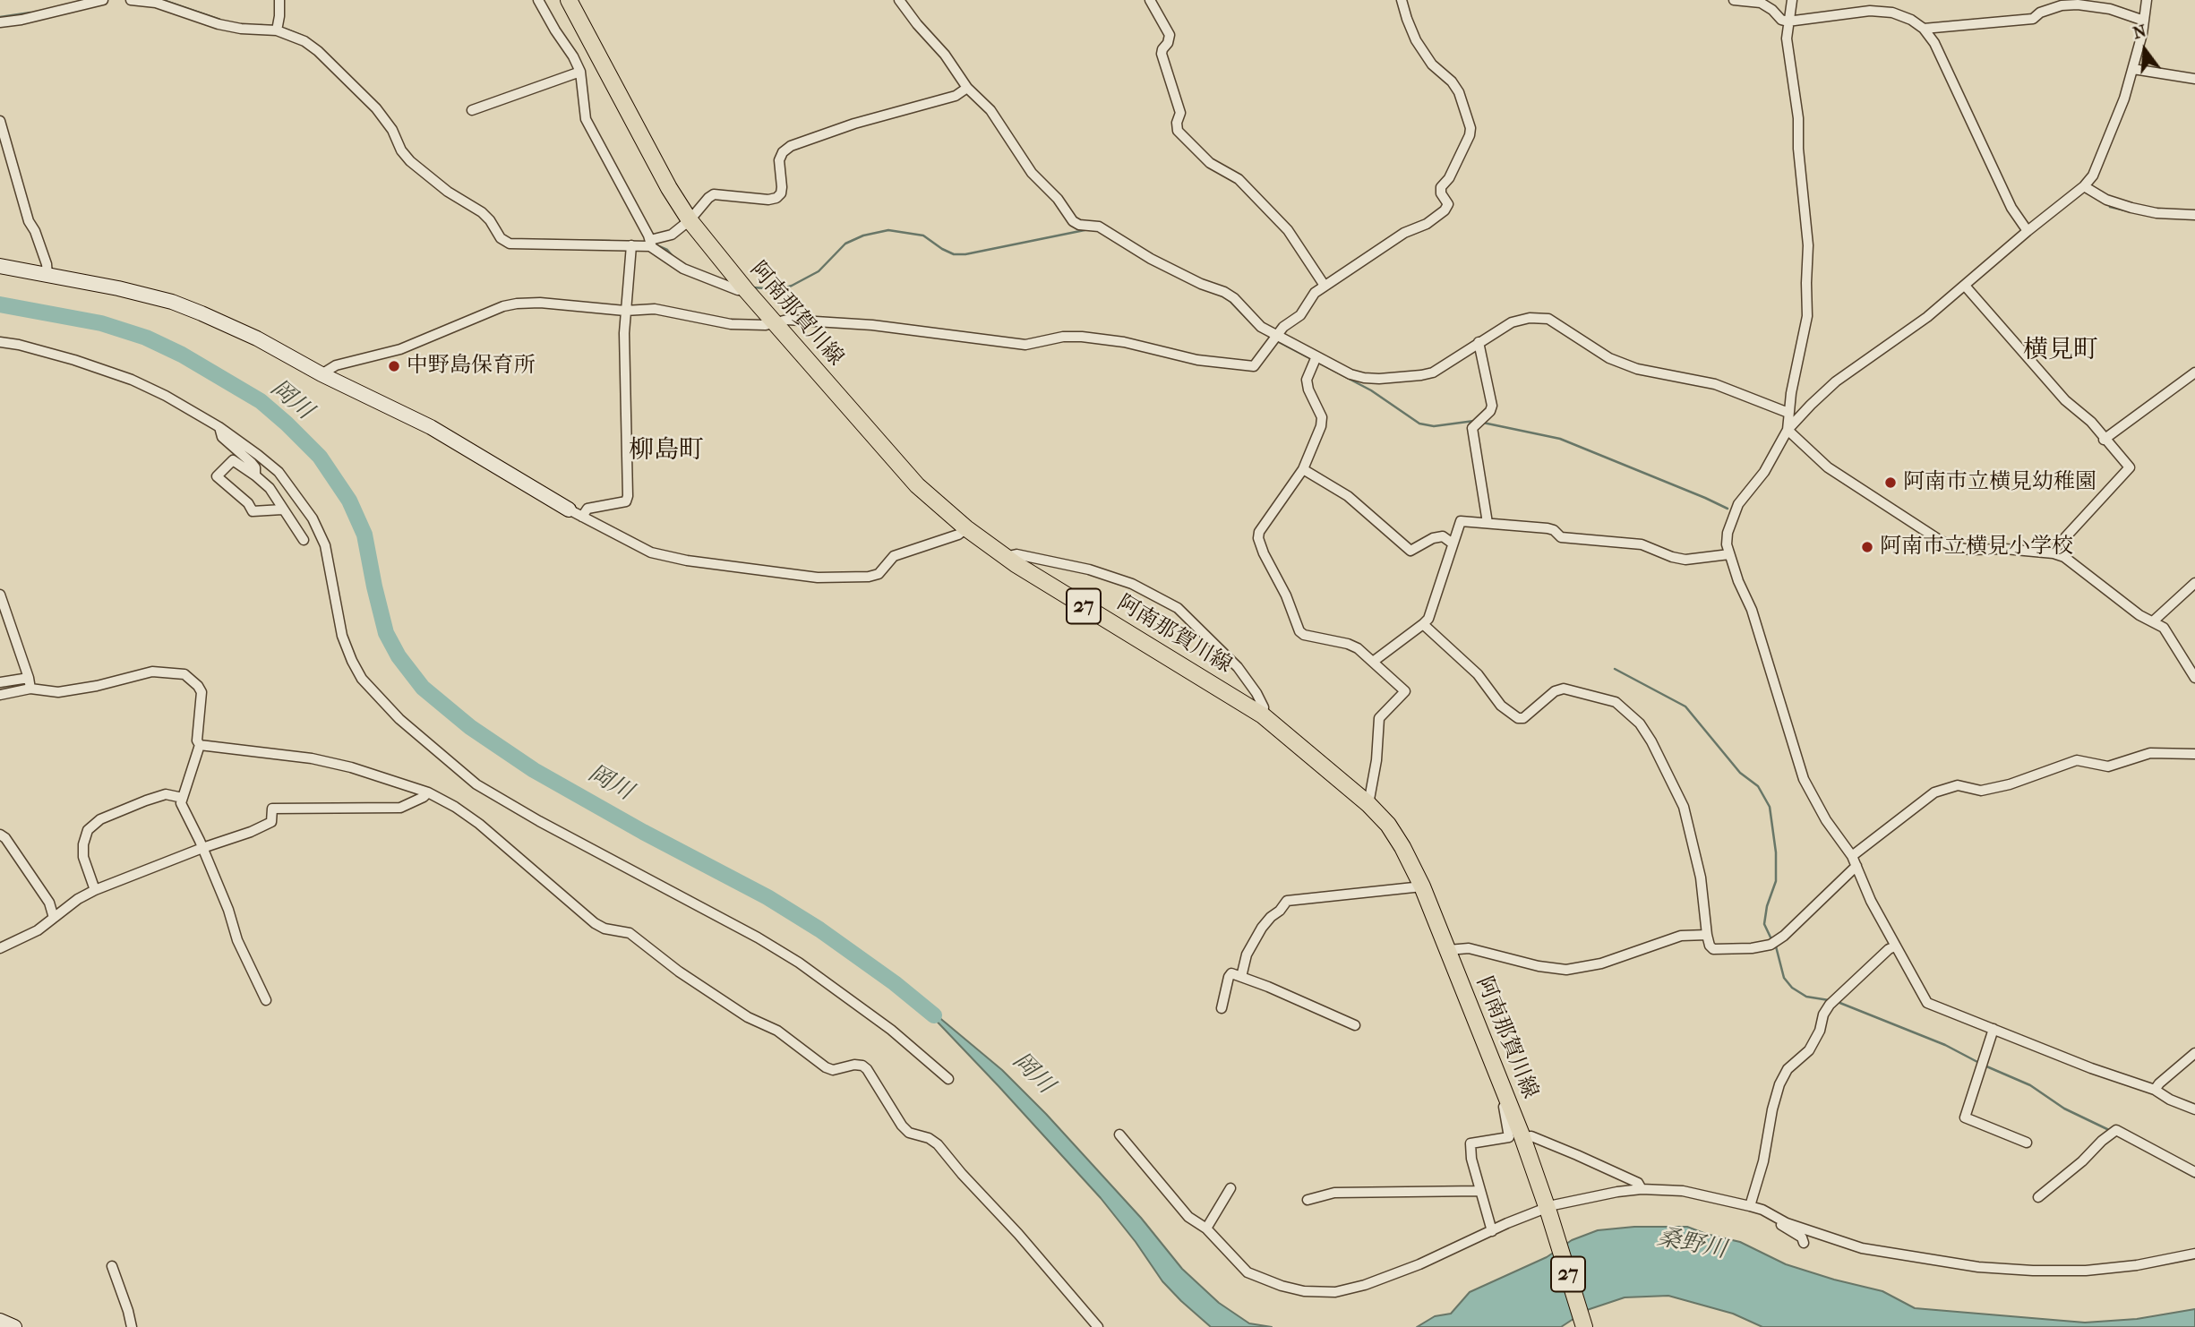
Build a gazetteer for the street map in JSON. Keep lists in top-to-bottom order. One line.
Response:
{"streets":{"main road":["阿南那賀川線","27"]},"districts":["横見町","柳島町"],"water":["岡川","桑野川"],"places":["中野島保育所","阿南市立横見幼稚園","阿南市立横見小学校"],"north":"top"}
